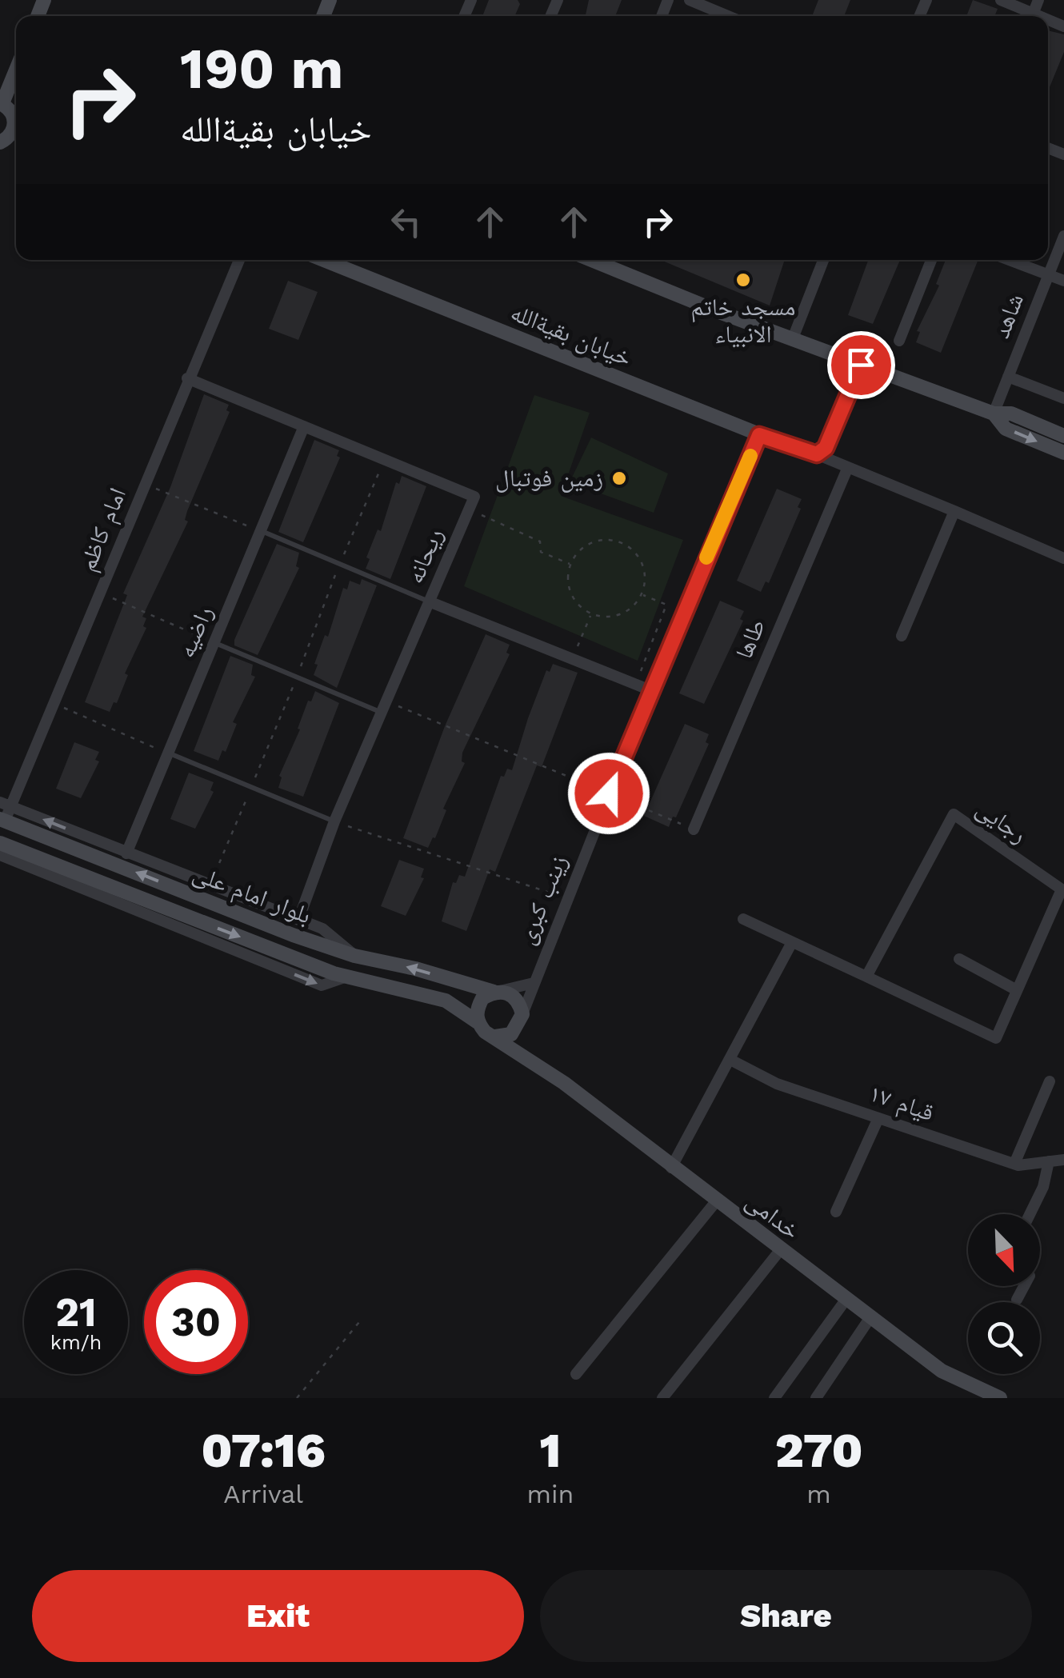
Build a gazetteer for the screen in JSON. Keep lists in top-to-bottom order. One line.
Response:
{"streets":{"street":["شاهد","خیابان بقیةالله","امام کاظم","ریحانه","راضیه","طاها","رجایی","بلوار امام علی","زینب کبری","قیام ۱۷","خدامی"]},"crossings":[["خیابان بقیةالله","زینب کبری"],["امام کاظم","ریحانه"],["امام کاظم","بلوار امام علی"],["ریحانه","راضیه"],["بلوار امام علی","زینب کبری"],["بلوار امام علی","خدامی"],["زینب کبری","خدامی"]],"places":["مسجد خاتم الانبیاء","زمین فوتبال"],"north":"bottom right","page":{"turn":["190 m","خیابان بقیةالله"],"speed":"21 km/h","limit":"30","eta":["07:16","Arrival","1","min","270","m"],"buttons":["Exit","Share"]}}
